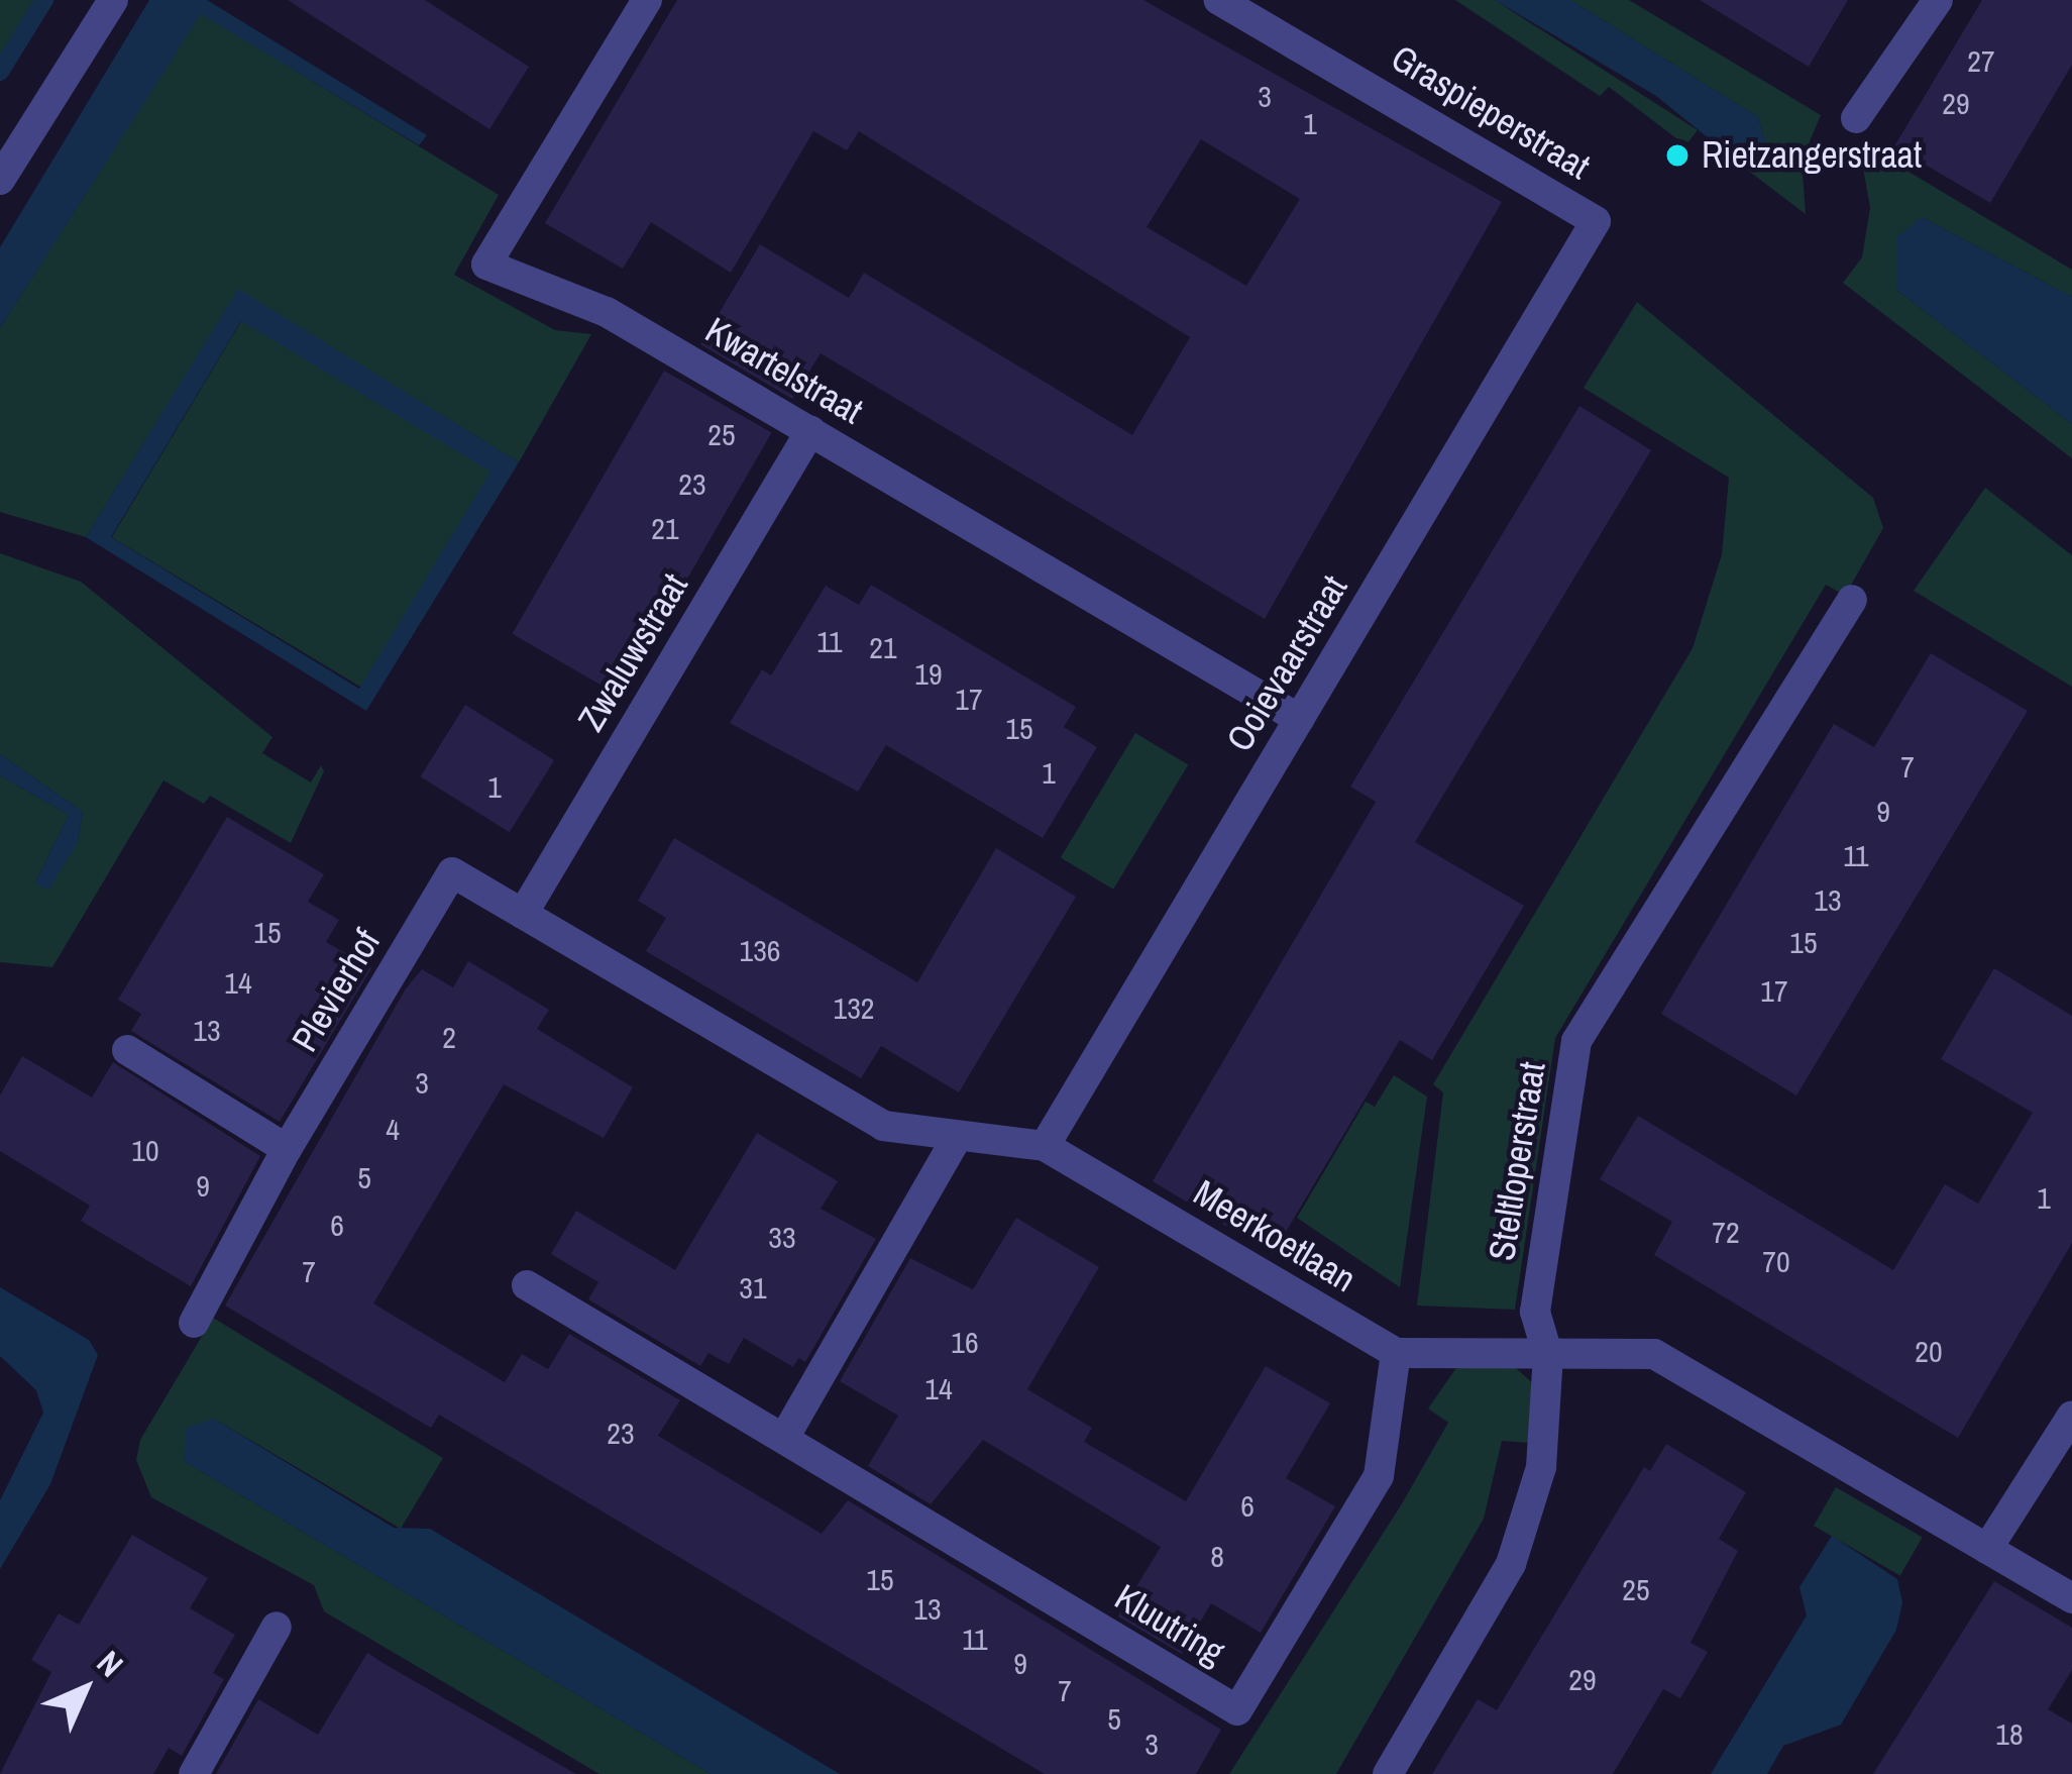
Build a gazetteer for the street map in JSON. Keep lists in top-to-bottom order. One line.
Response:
{"streets":{"street":["Graspieperstraat","Kwartelstraat","Zwaluwstraat","Ooievaarstraat","Plevierhof","Steltloperstraat","Meerkoetlaan","Kluutring"]},"crossings":[["Graspieperstraat","Ooievaarstraat"],["Kwartelstraat","Zwaluwstraat"],["Kwartelstraat","Ooievaarstraat"],["Zwaluwstraat","Meerkoetlaan"],["Ooievaarstraat","Meerkoetlaan"],["Plevierhof","Meerkoetlaan"],["Steltloperstraat","Meerkoetlaan"],["Meerkoetlaan","Kluutring"]],"places":["Rietzangerstraat"],"house_numbers":["27","3","29","1","25","23","21","11","21","19","17","15","7","1","1","9","11","13","15","15","136","14","17","132","13","2","3","4","10","5","9","1","6","72","33","70","7","31","16","20","14","23","6","8","15","25","13","11","9","29","7","5","18","3"],"north":"top right"}
